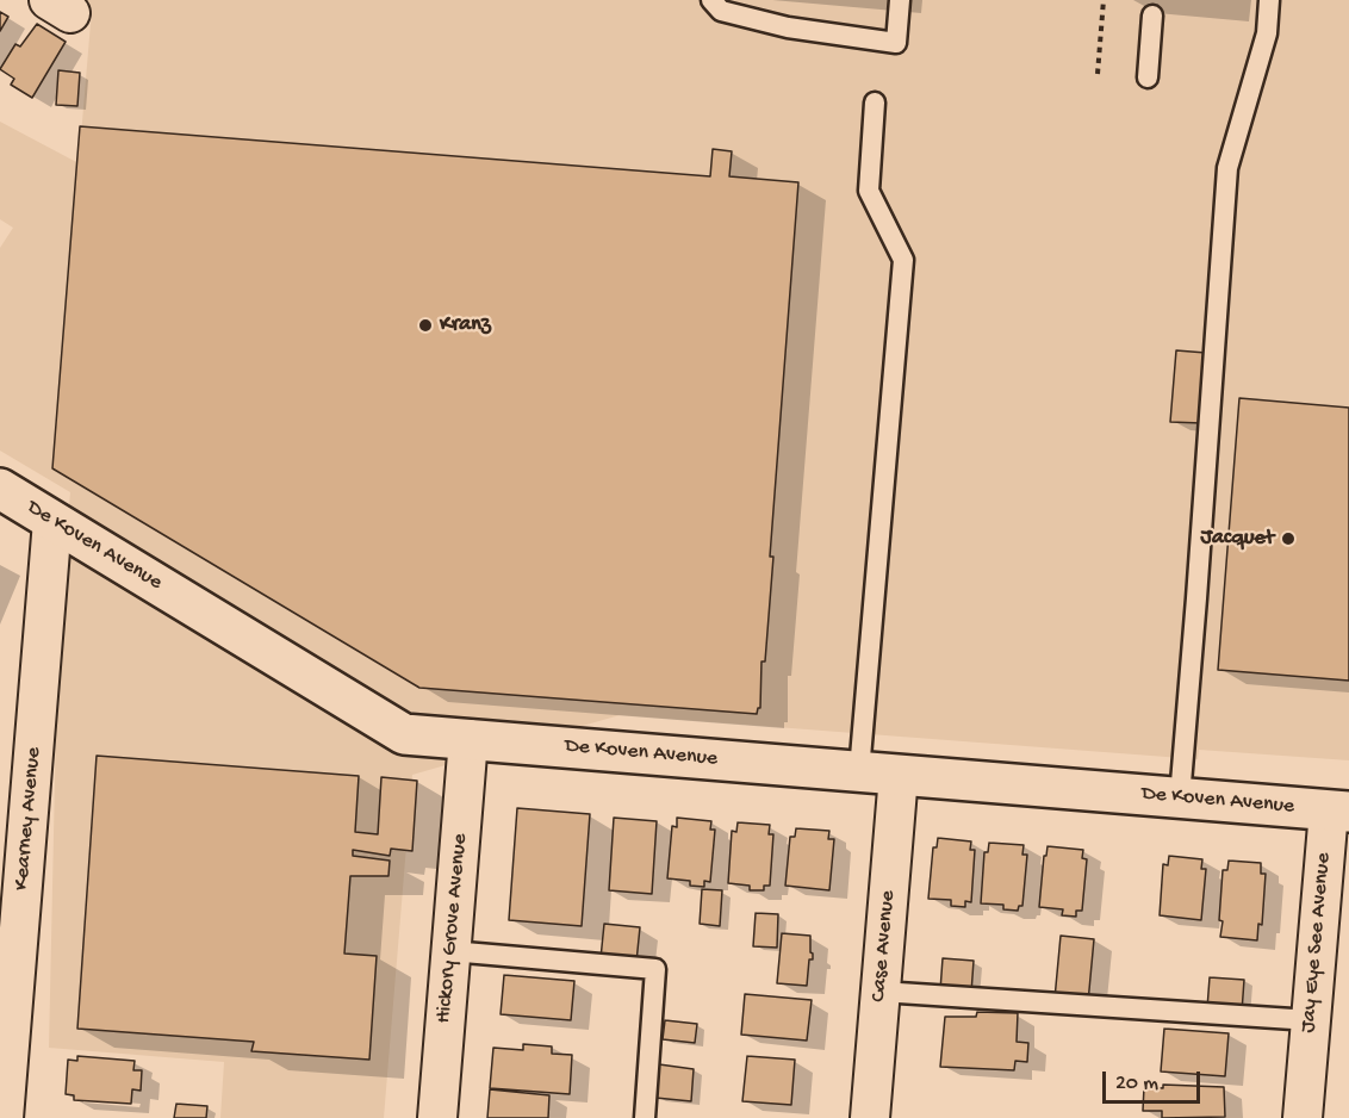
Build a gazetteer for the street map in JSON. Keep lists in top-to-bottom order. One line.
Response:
{"streets":{"street":["De Koven Avenue","Kearney Avenue","Hickory Grove Avenue","Jay Eye See Avenue","Case Avenue"]},"crossings":[["De Koven Avenue","Kearney Avenue"],["De Koven Avenue","Hickory Grove Avenue"],["De Koven Avenue","Jay Eye See Avenue"],["De Koven Avenue","Case Avenue"]],"places":["Kranz","Jacquet"],"scale_bar":"20 m"}
